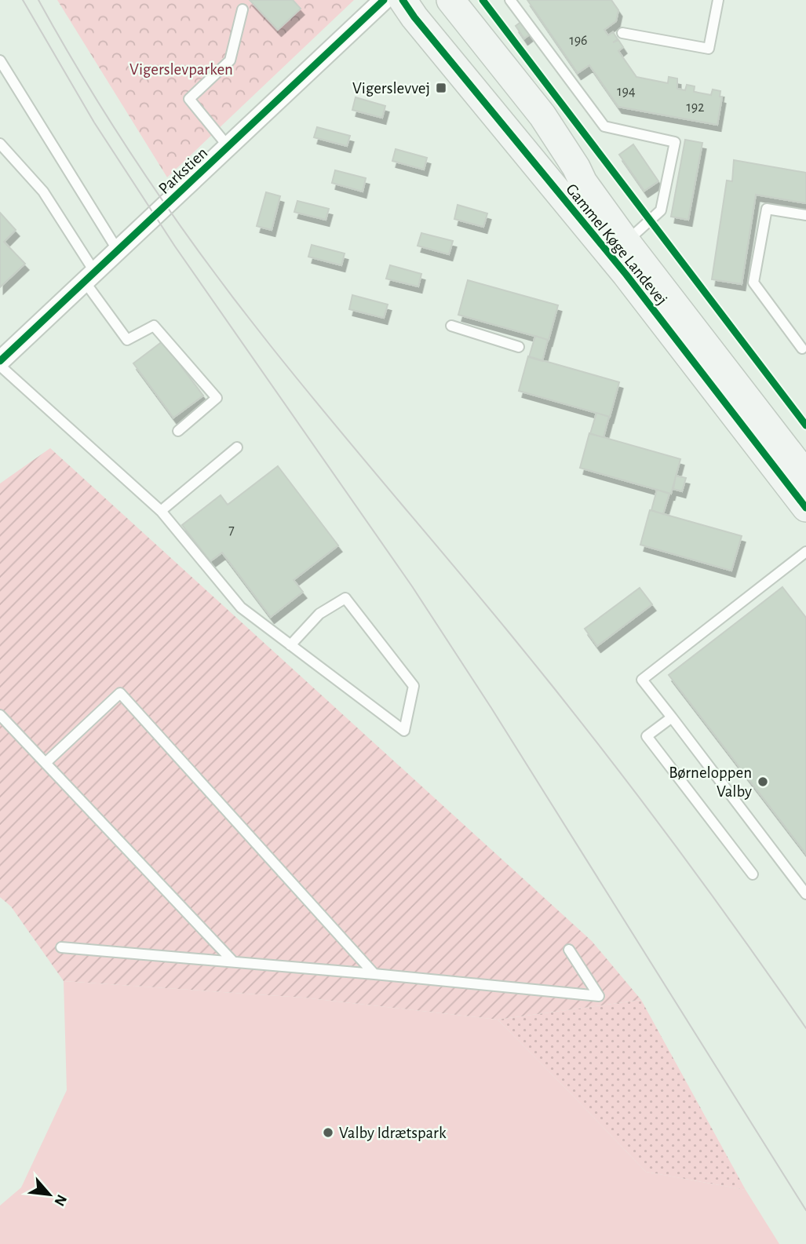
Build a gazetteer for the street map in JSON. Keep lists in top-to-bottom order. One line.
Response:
{"streets":{"main road":["Gammel Køge Landevej"],"street":["Parkstien"]},"parks":["Vigerslevparken"],"places":{"transit":["Vigerslevvej"],"other":["Børneloppen Valby","Valby Idrætspark"]},"house_numbers":["196","194","192","7"],"north":"bottom right"}
